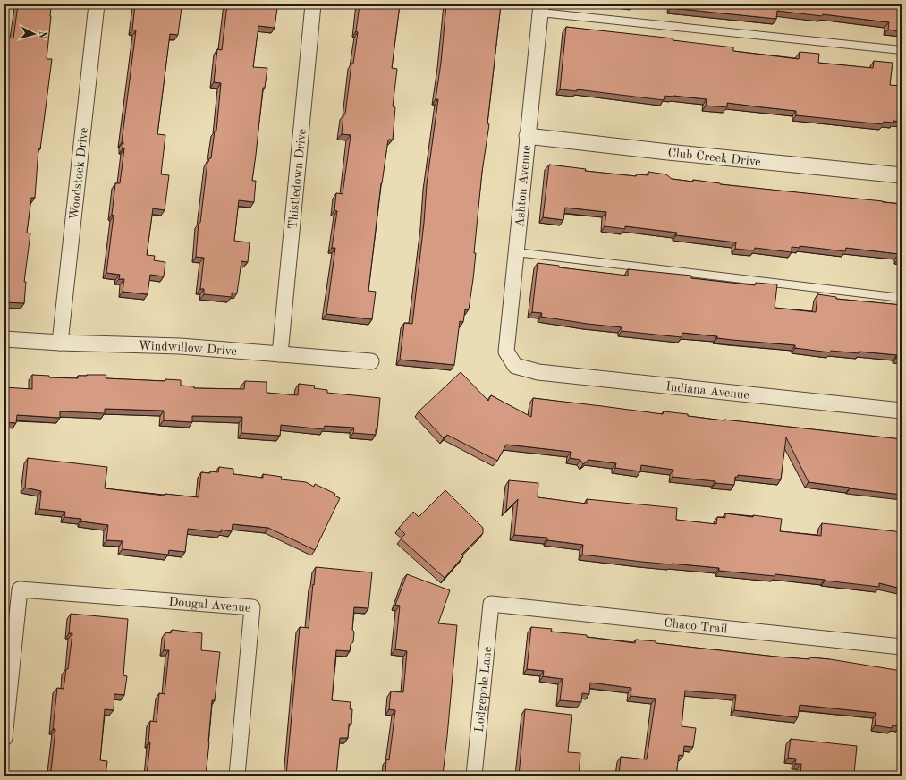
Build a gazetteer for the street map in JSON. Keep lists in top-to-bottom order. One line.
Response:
{"streets":{"street":["Club Creek Drive","Woodstock Drive","Thistledown Drive","Ashton Avenue","Windwillow Drive","Indiana Avenue","Dougal Avenue","Chaco Trail","Lodgepole Lane"]},"crossings":[["Club Creek Drive","Ashton Avenue"],["Woodstock Drive","Windwillow Drive"],["Thistledown Drive","Windwillow Drive"],["Ashton Avenue","Indiana Avenue"],["Chaco Trail","Lodgepole Lane"]],"north":"right"}
